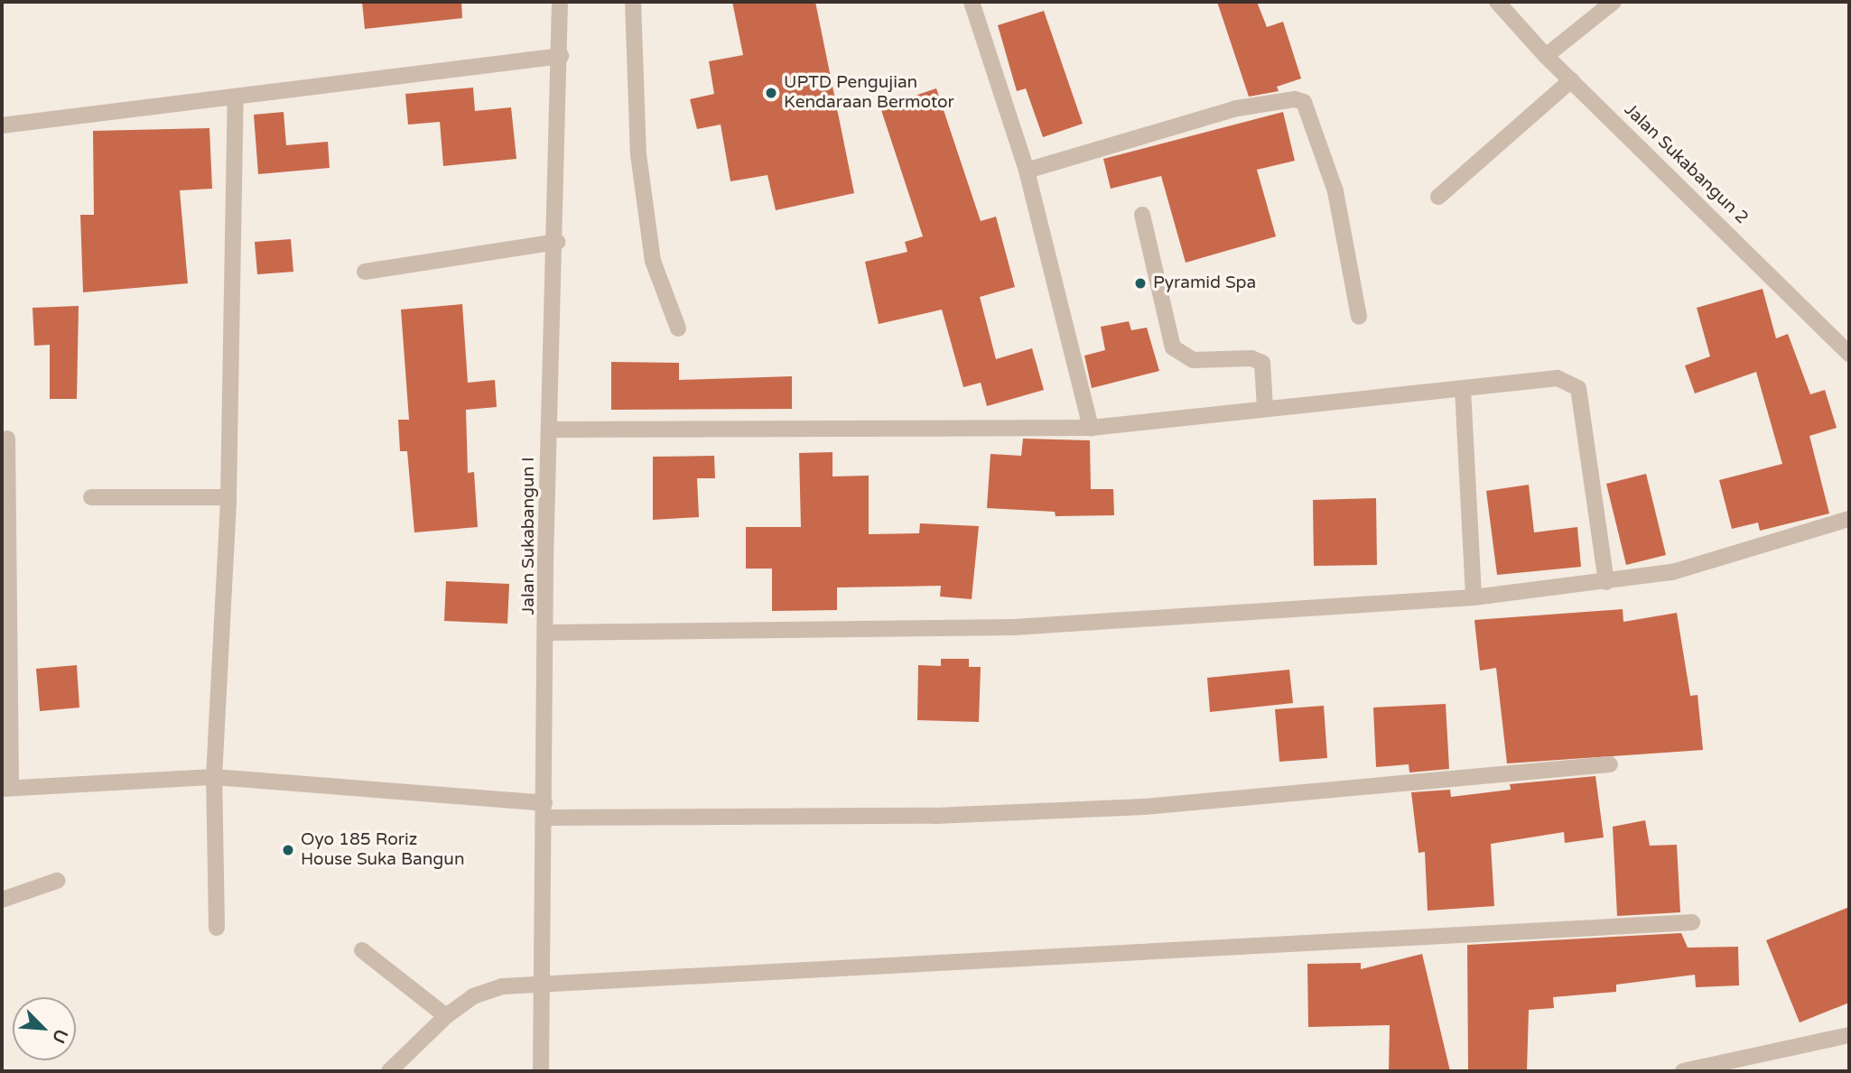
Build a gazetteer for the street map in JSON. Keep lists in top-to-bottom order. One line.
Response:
{"streets":{"street":["Jalan Sukabangun 2","Jalan Sukabangun I"]},"places":["UPTD Pengujian Kendaraan Bermotor","Pyramid Spa","Oyo 185 Roriz House Suka Bangun"],"north":"bottom right"}
